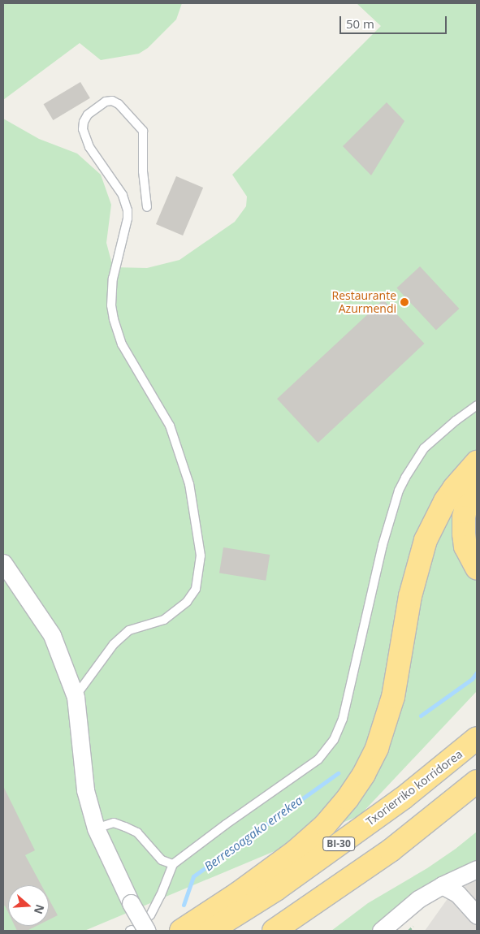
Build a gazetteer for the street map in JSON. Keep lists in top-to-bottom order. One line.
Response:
{"streets":{"highway":["Txorierriko korridorea","BI-30"]},"water":["Berresoagako errekea"],"places":["Restaurante Azurmendi"],"scale_bar":"50 m","north":"right"}
